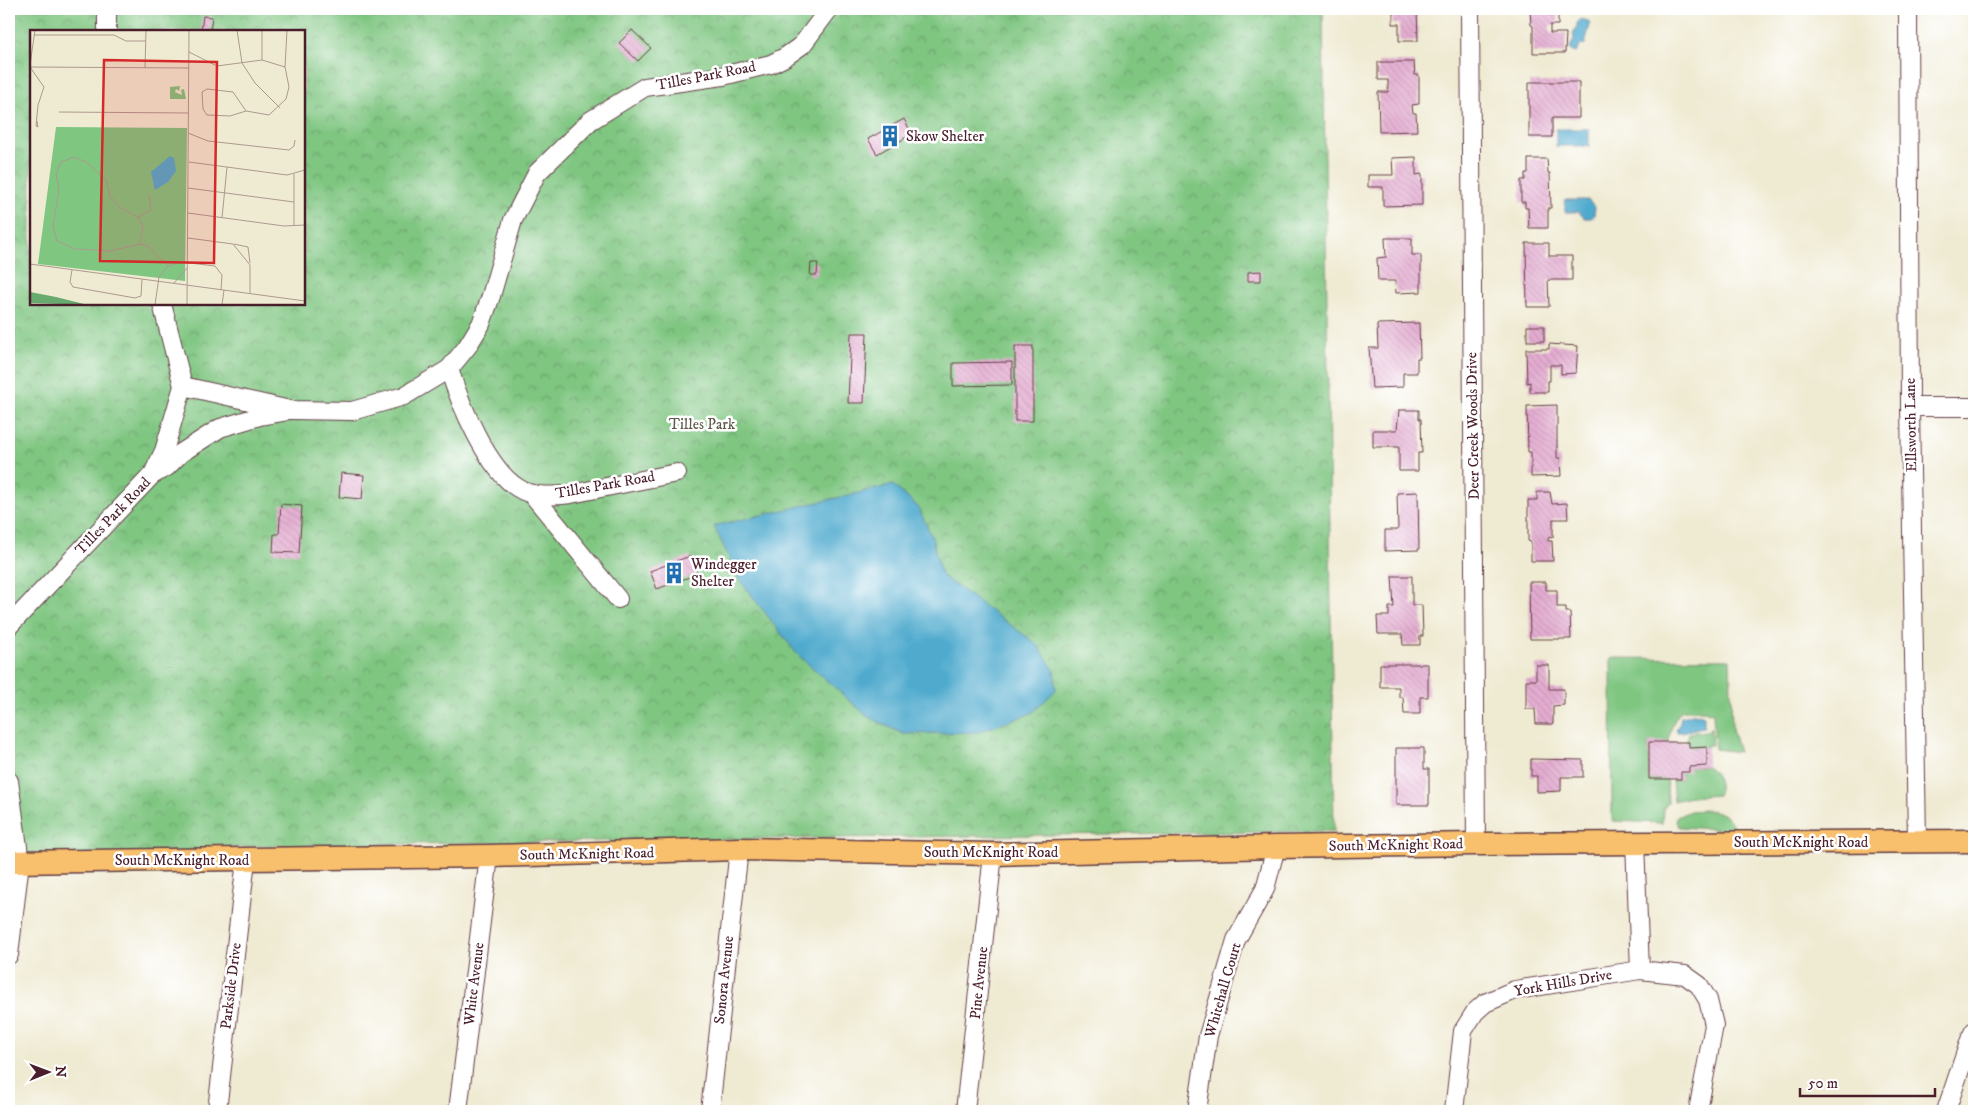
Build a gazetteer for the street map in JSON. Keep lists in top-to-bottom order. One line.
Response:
{"streets":{"main road":["South McKnight Road"],"street":["Tilles Park Road","Ellsworth Lane","Deer Creek Woods Drive","Sonora Avenue","Pine Avenue","York Hills Drive","White Avenue","Parkside Drive","Whitehall Court"]},"crossings":[["Ellsworth Lane","South McKnight Road"],["Deer Creek Woods Drive","South McKnight Road"],["South McKnight Road","Sonora Avenue"],["South McKnight Road","Pine Avenue"],["South McKnight Road","White Avenue"],["South McKnight Road","Parkside Drive"],["South McKnight Road","Whitehall Court"]],"parks":["Tilles Park"],"places":{"building":["Skow Shelter","Windegger Shelter"]},"scale_bar":"50 m","north":"right"}
